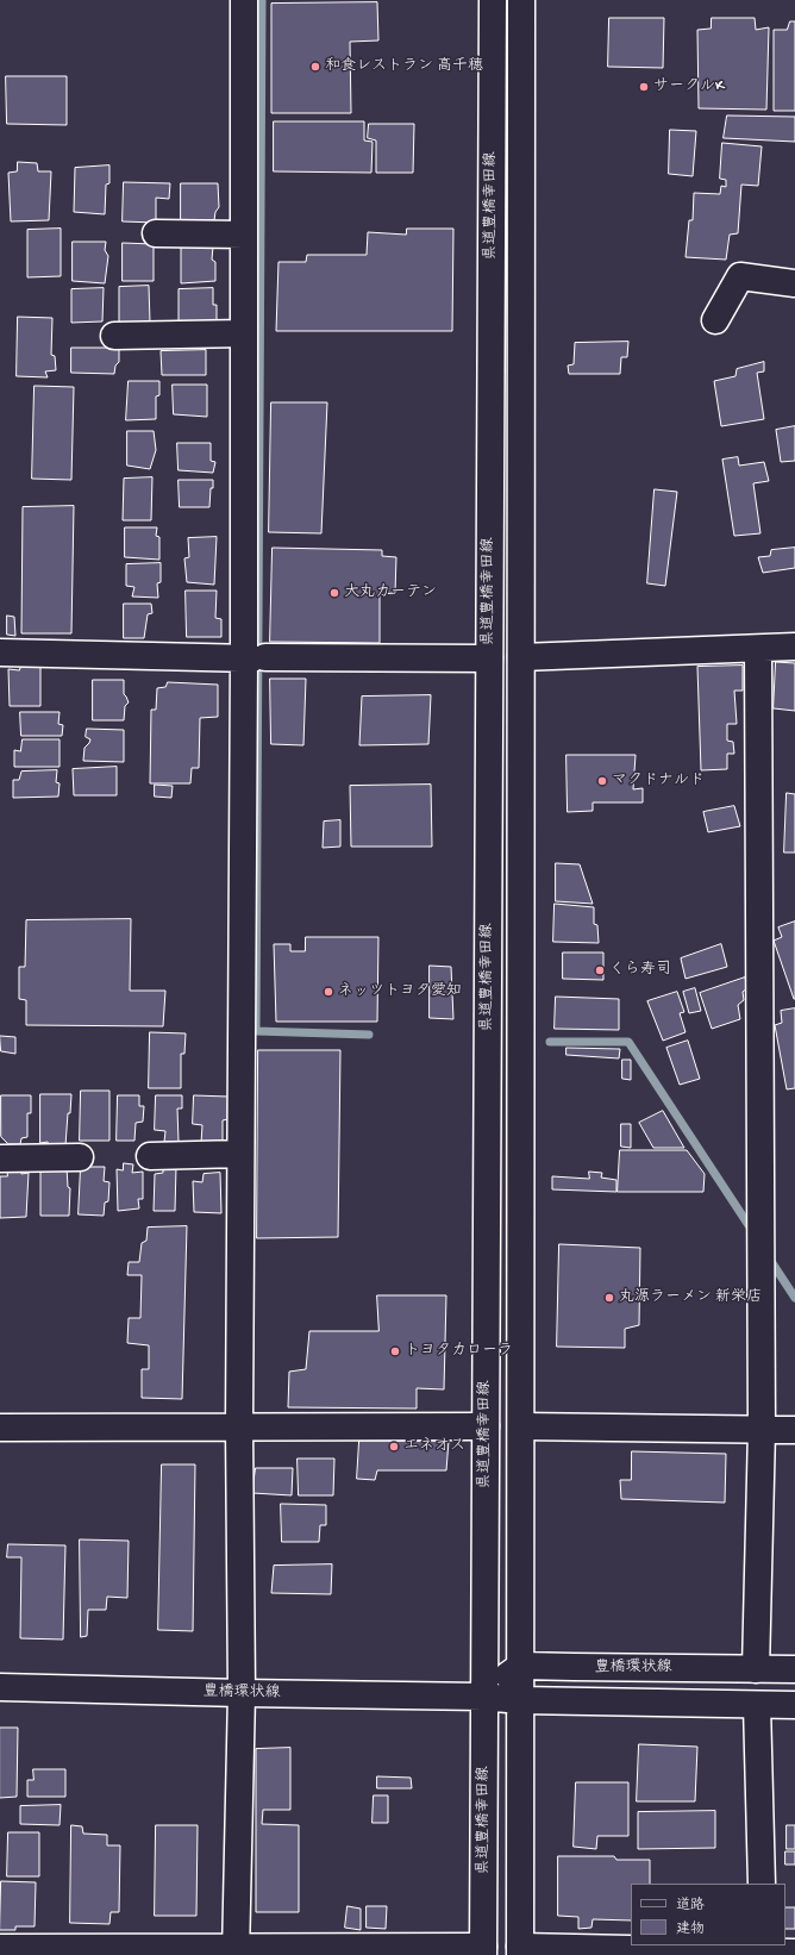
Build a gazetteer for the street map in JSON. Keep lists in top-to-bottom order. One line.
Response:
{"streets":{"street":["県道豊橋幸田線","豊橋環状線"]},"crossings":[["県道豊橋幸田線","豊橋環状線"]],"places":["和食レストラン 高千穂","サークルK","大丸カーテン","マクドナルド","くら寿司","ネッツトヨタ愛知","丸源ラーメン 新栄店","トヨタカローラ","エネオス"],"legend":["道路","建物"]}
